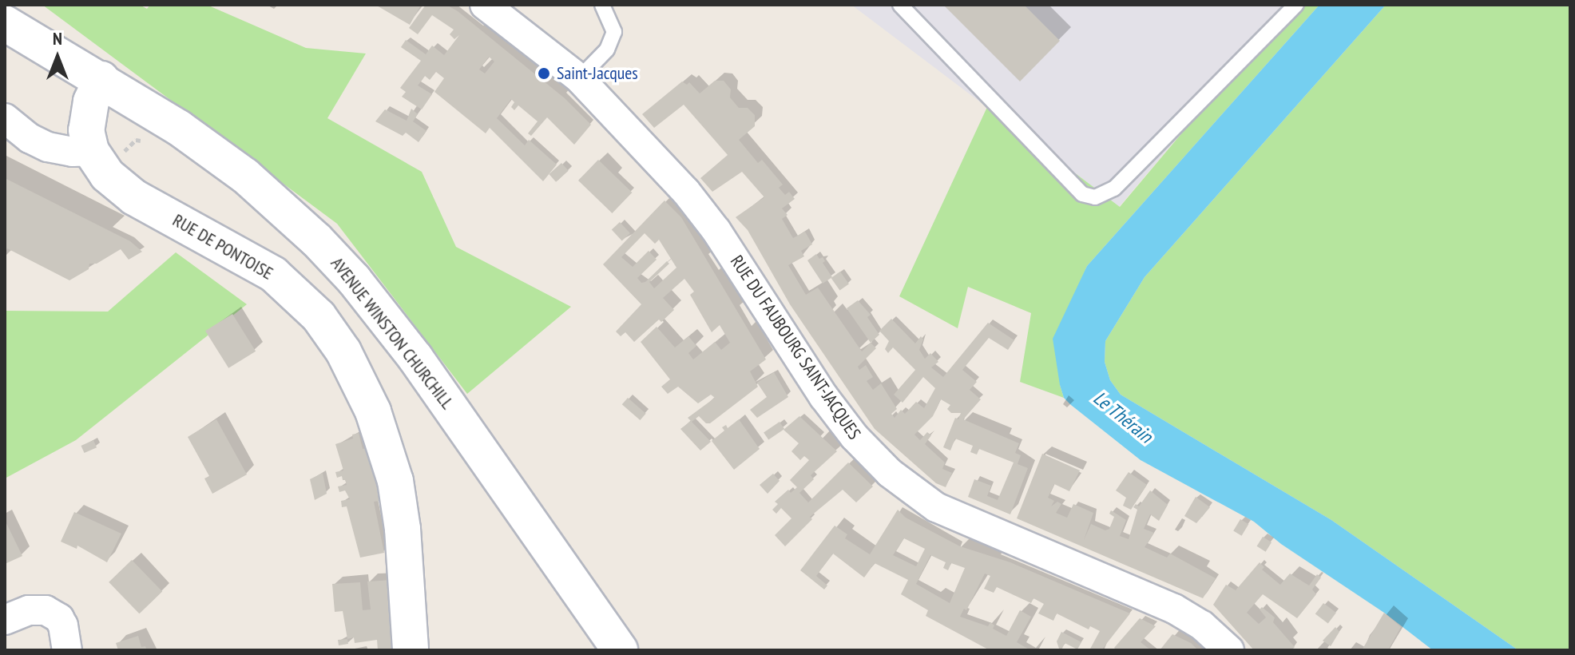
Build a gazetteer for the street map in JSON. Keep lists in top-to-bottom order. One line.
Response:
{"streets":{"main road":["RUE DE PONTOISE","AVENUE WINSTON CHURCHILL"],"street":["RUE DU FAUBOURG SAINT-JACQUES"]},"crossings":[["RUE DE PONTOISE","AVENUE WINSTON CHURCHILL"]],"water":["Le Thérain"],"places":["Saint-Jacques"],"north":"top"}
